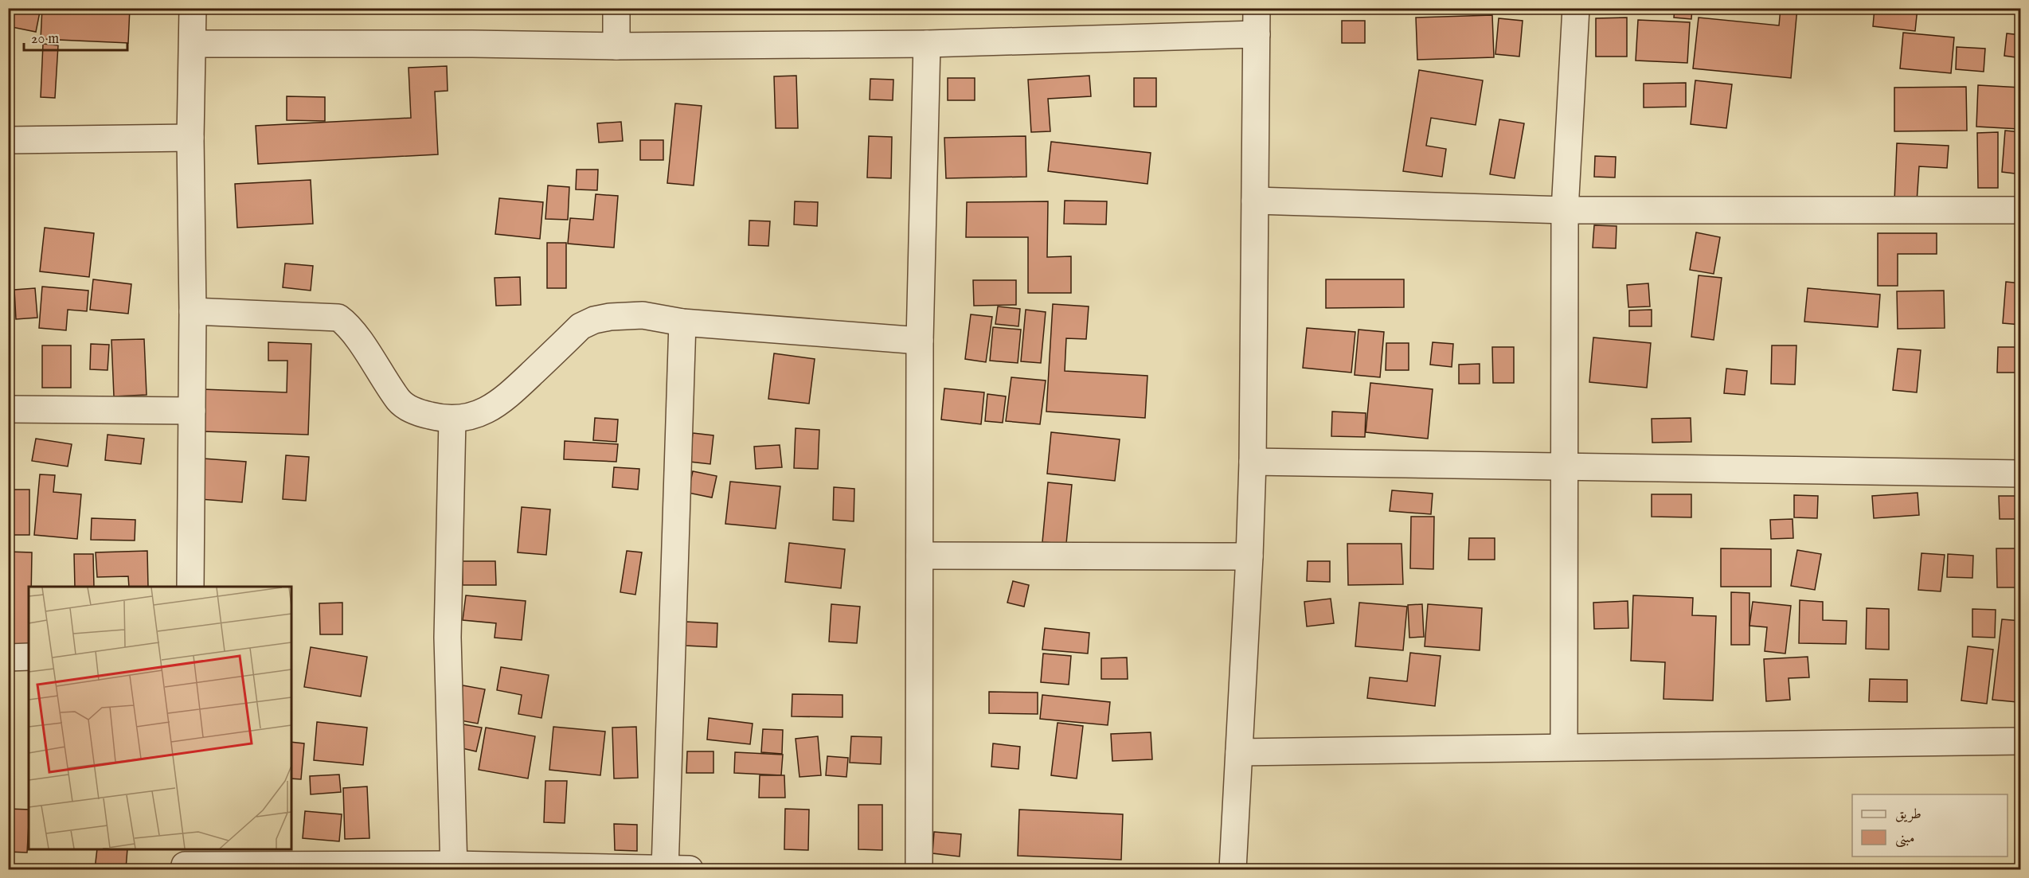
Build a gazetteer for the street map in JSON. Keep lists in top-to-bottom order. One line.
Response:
{"legend":["طريق","مبنى"],"scale_bar":"20 m"}
